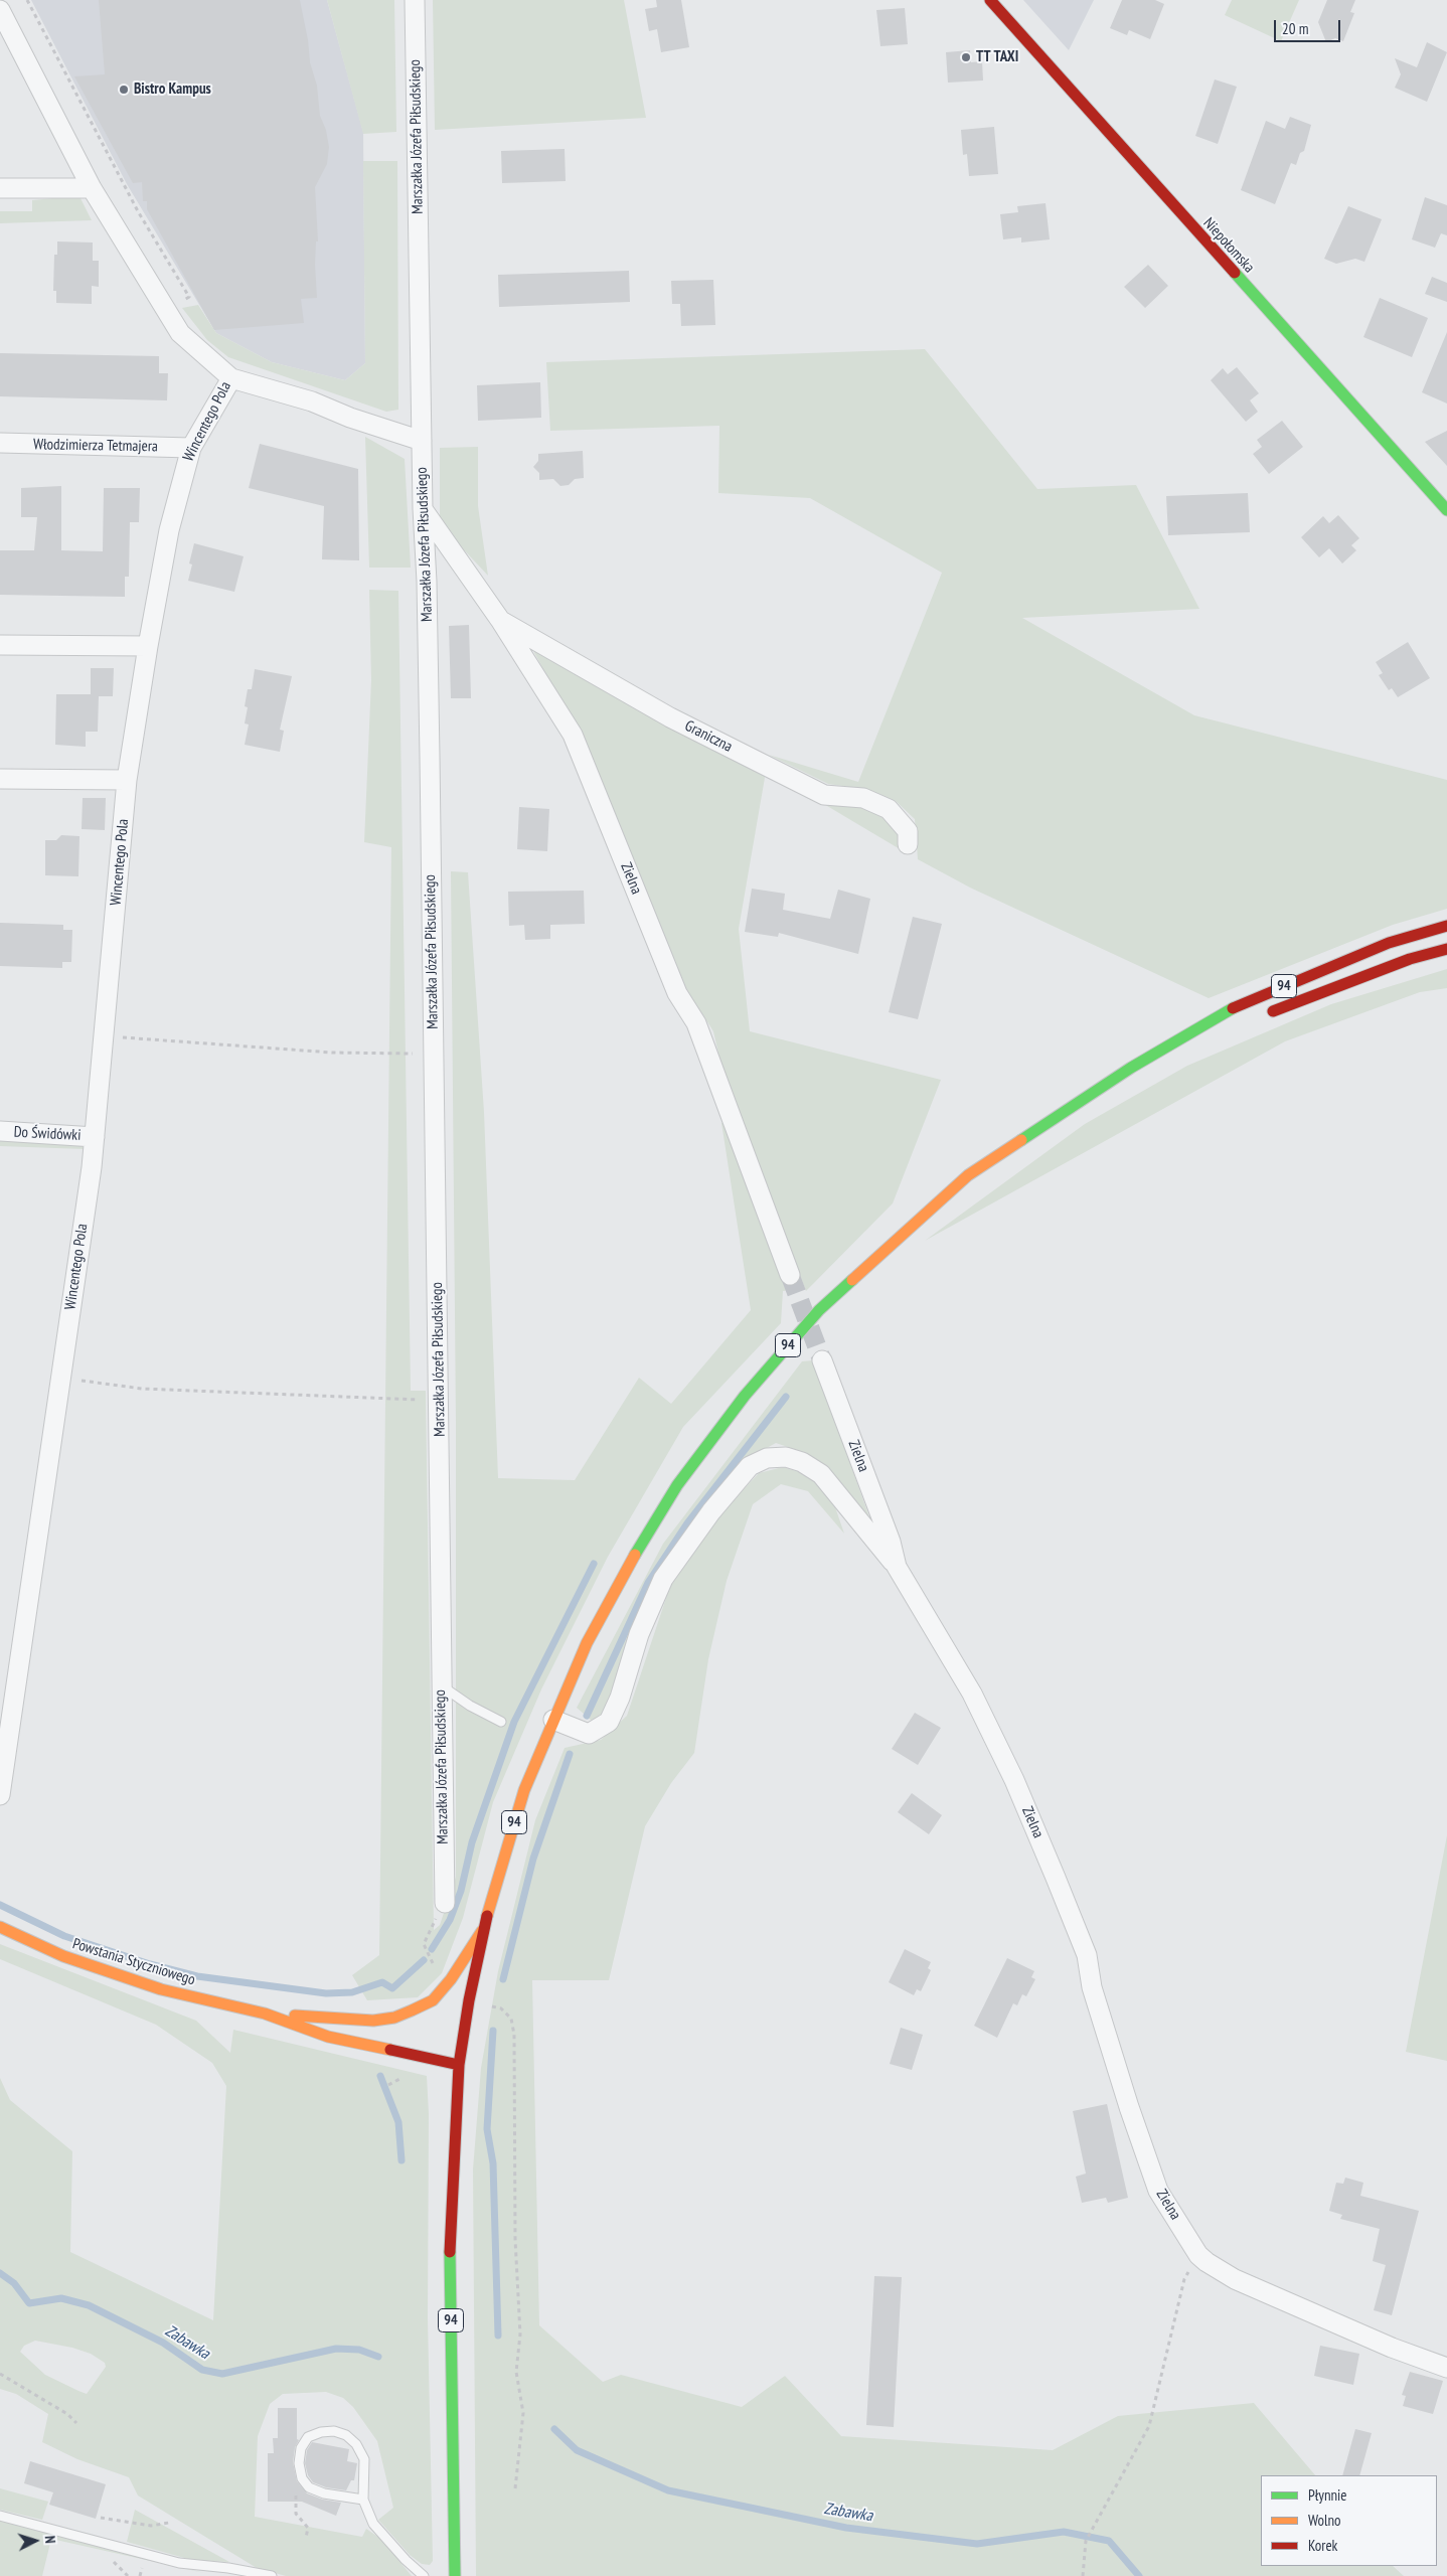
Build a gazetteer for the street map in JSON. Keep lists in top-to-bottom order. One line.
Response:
{"streets":{"main road":["Niepołomska","94","Powstania Styczniowego"],"street":["Marszałka Józefa Piłsudskiego","Wincentego Pola","Włodzimierza Tetmajera","Graniczna","Zielna","Do Świdówki"]},"crossings":[["Marszałka Józefa Piłsudskiego","Zielna"],["Wincentego Pola","Włodzimierza Tetmajera"],["Wincentego Pola","Do Świdówki"],["Graniczna","Zielna"],["94","Powstania Styczniowego"]],"water":["Zabawka"],"places":["TT TAXI","Bistro Kampus"],"legend":["Płynnie","Wolno","Korek"],"scale_bar":"20 m","north":"right"}
